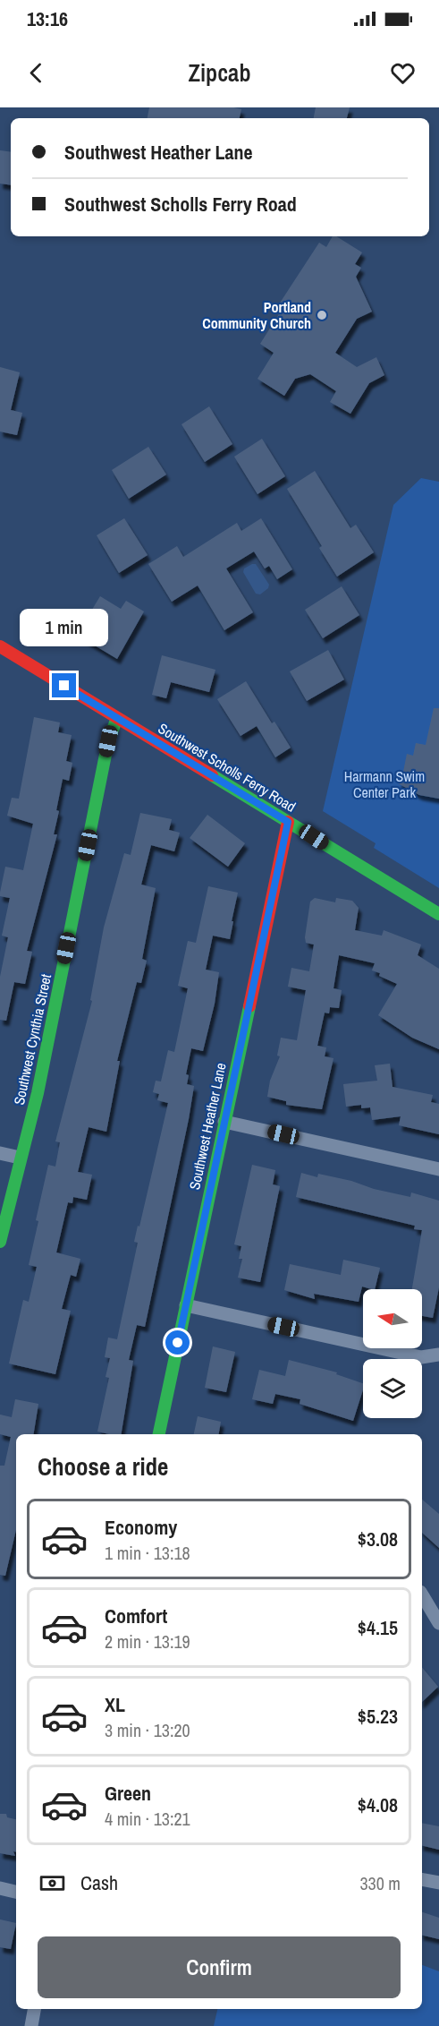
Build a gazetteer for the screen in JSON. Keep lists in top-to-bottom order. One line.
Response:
{"streets":{"street":["Southwest Scholls Ferry Road","Southwest Cynthia Street","Southwest Heather Lane"]},"crossings":[["Southwest Scholls Ferry Road","Southwest Cynthia Street"],["Southwest Scholls Ferry Road","Southwest Heather Lane"]],"parks":["Harmann Swim Center Park"],"places":["Portland Community Church"],"north":"left","page":{"status":"13:16","header":"Zipcab","banner":["Southwest Heather Lane","Southwest Scholls Ferry Road"],"bubble":"1 min","heading":"Choose a ride","list":[{"name":"Economy","note":"1 min · 13:18","value":"$3.08"},{"name":"Comfort","note":"2 min · 13:19","value":"$4.15"},{"name":"XL","note":"3 min · 13:20","value":"$5.23"},{"name":"Green","note":"4 min · 13:21","value":"$4.08"}],"pay":["Cash","330 m"],"buttons":"Confirm"}}
